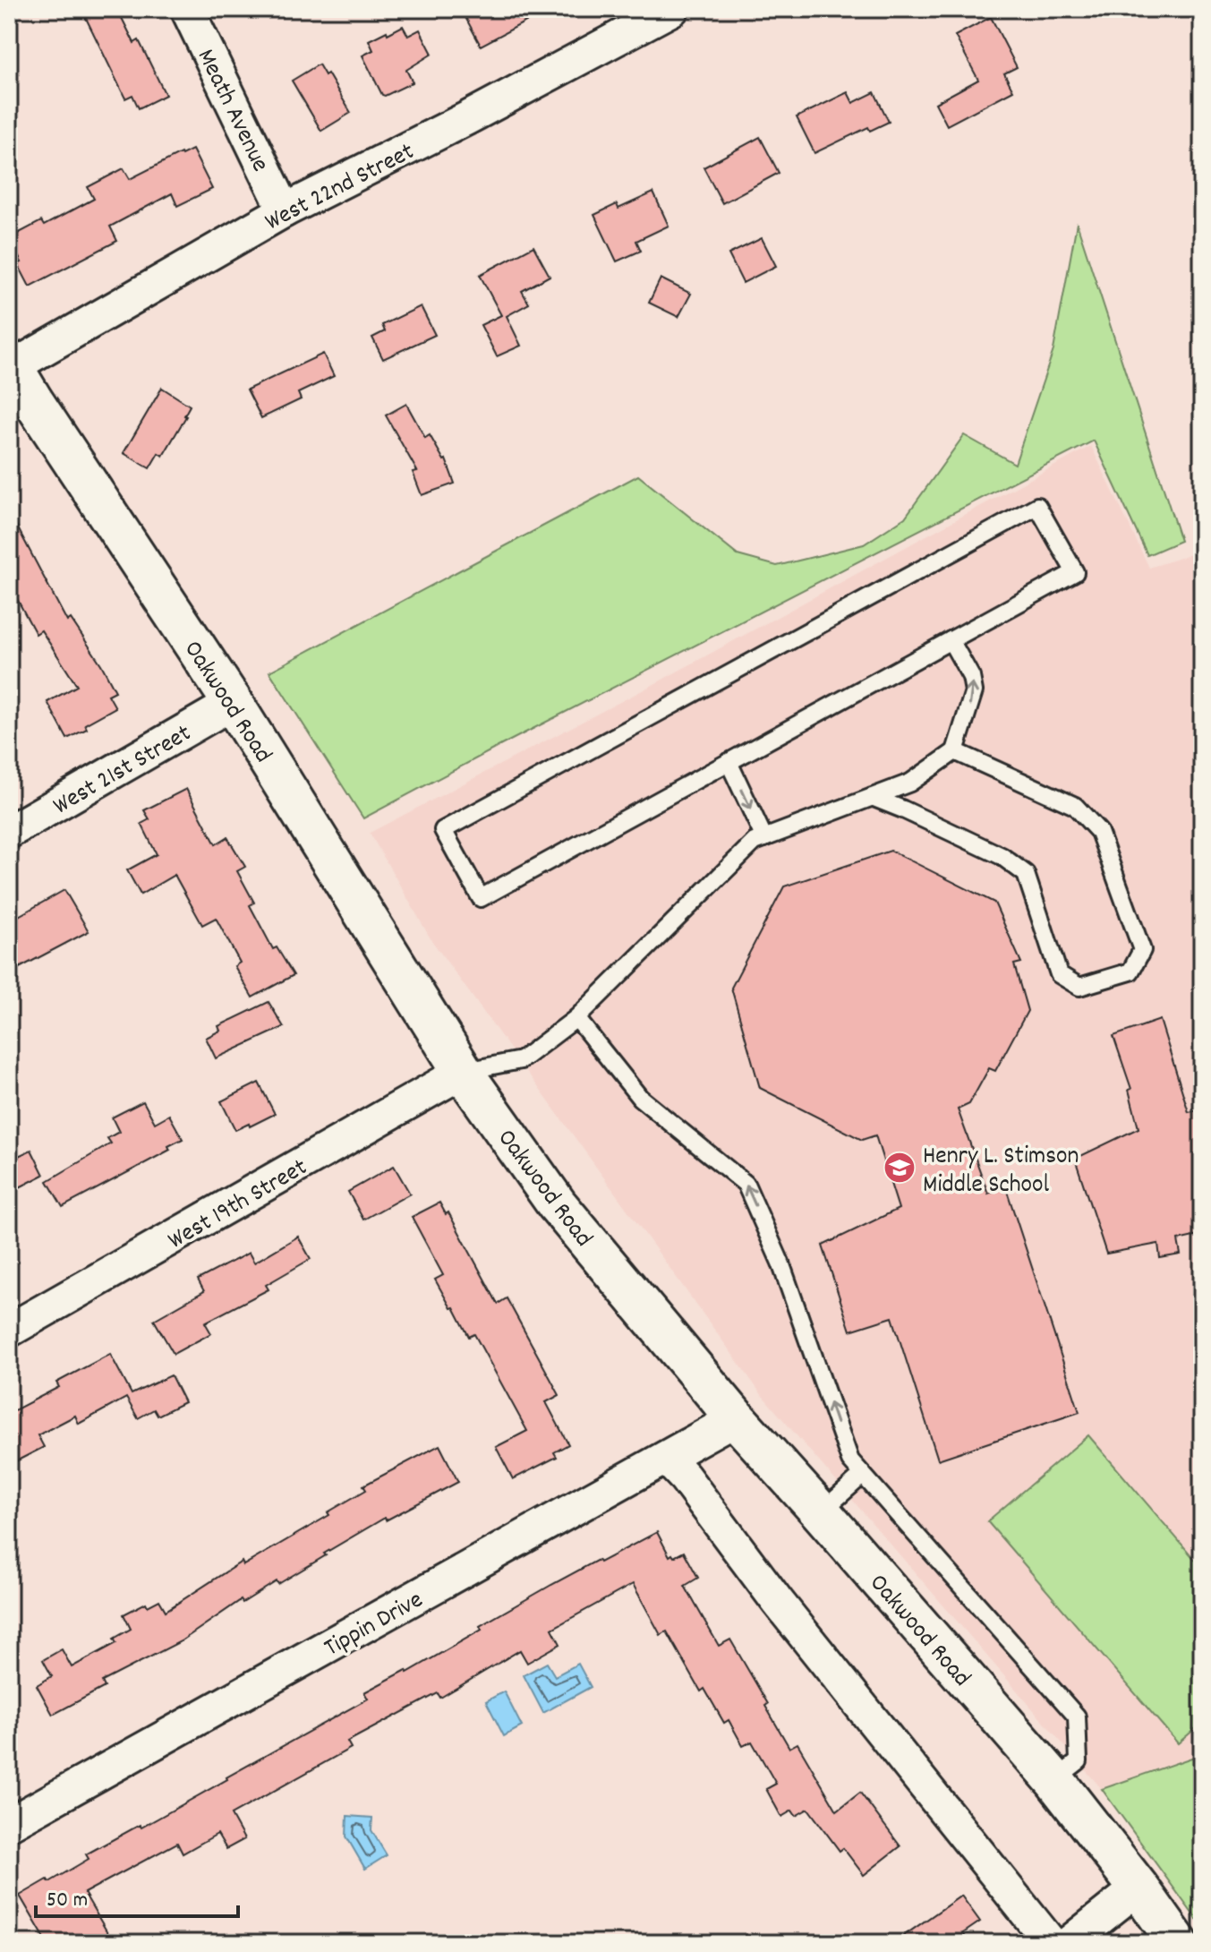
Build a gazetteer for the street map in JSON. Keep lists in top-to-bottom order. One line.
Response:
{"streets":{"main road":["Oakwood Road"],"street":["Meath Avenue","West 22nd Street","West 21st Street","West 19th Street","Tippin Drive"]},"crossings":[["Meath Avenue","West 22nd Street"],["West 22nd Street","Oakwood Road"],["Oakwood Road","West 21st Street"],["Oakwood Road","West 19th Street"],["Oakwood Road","Tippin Drive"]],"places":{"school or university":["Henry L. Stimson Middle School"]},"scale_bar":"50 m"}
